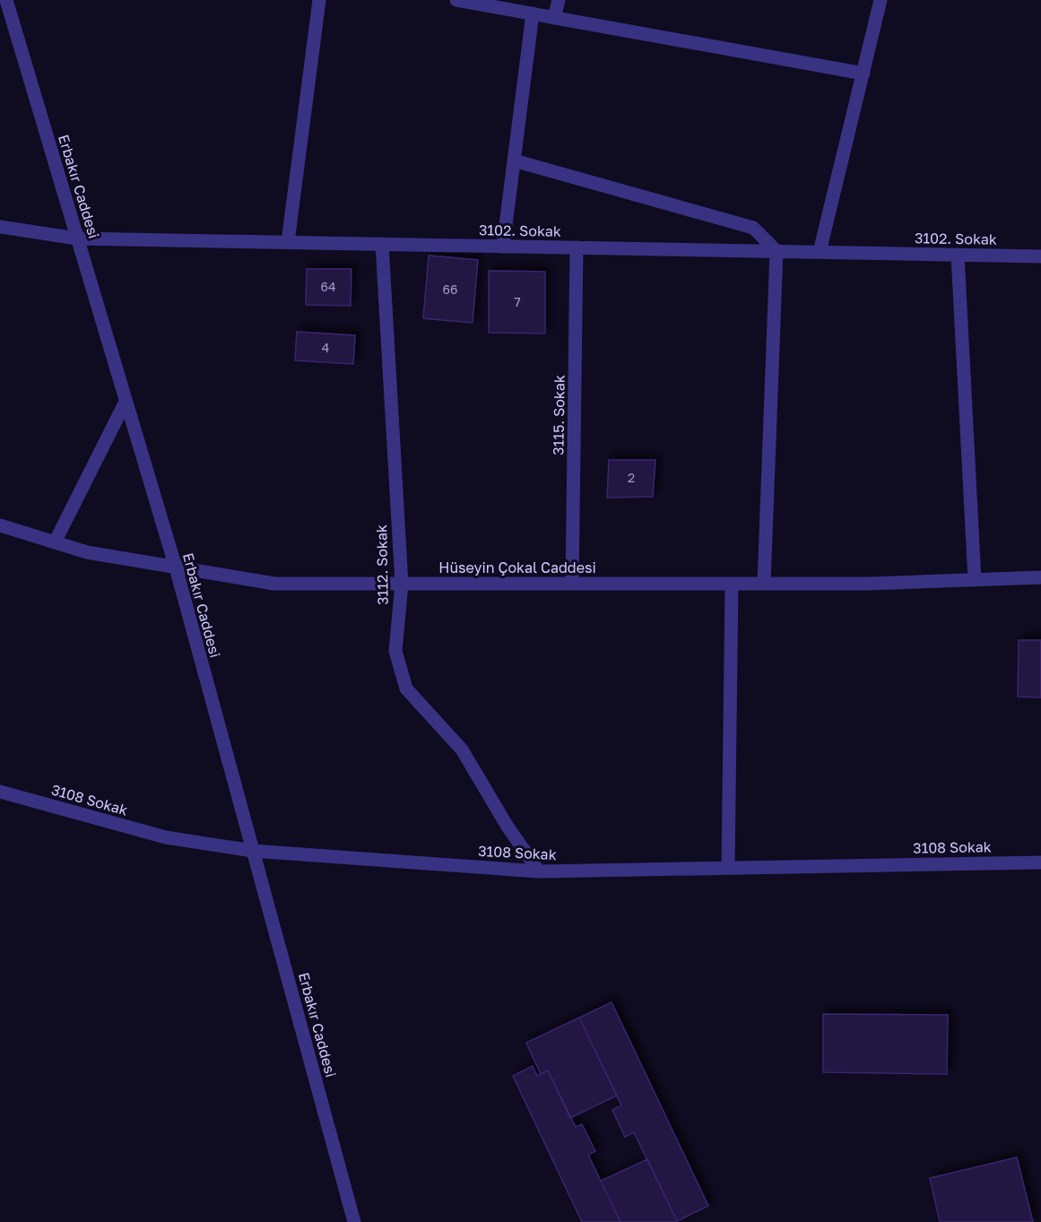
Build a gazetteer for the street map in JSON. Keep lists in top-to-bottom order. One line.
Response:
{"streets":{"street":["Erbakır Caddesi","3102. Sokak","3115. Sokak","3112. Sokak","Hüseyin Çokal Caddesi","3108 Sokak"]},"crossings":[["Erbakır Caddesi","3102. Sokak"],["Erbakır Caddesi","Hüseyin Çokal Caddesi"],["Erbakır Caddesi","3108 Sokak"],["3102. Sokak","3115. Sokak"],["3102. Sokak","3112. Sokak"],["3115. Sokak","Hüseyin Çokal Caddesi"],["3112. Sokak","Hüseyin Çokal Caddesi"],["3112. Sokak","3108 Sokak"]],"house_numbers":["64","66","7","4","2"]}
